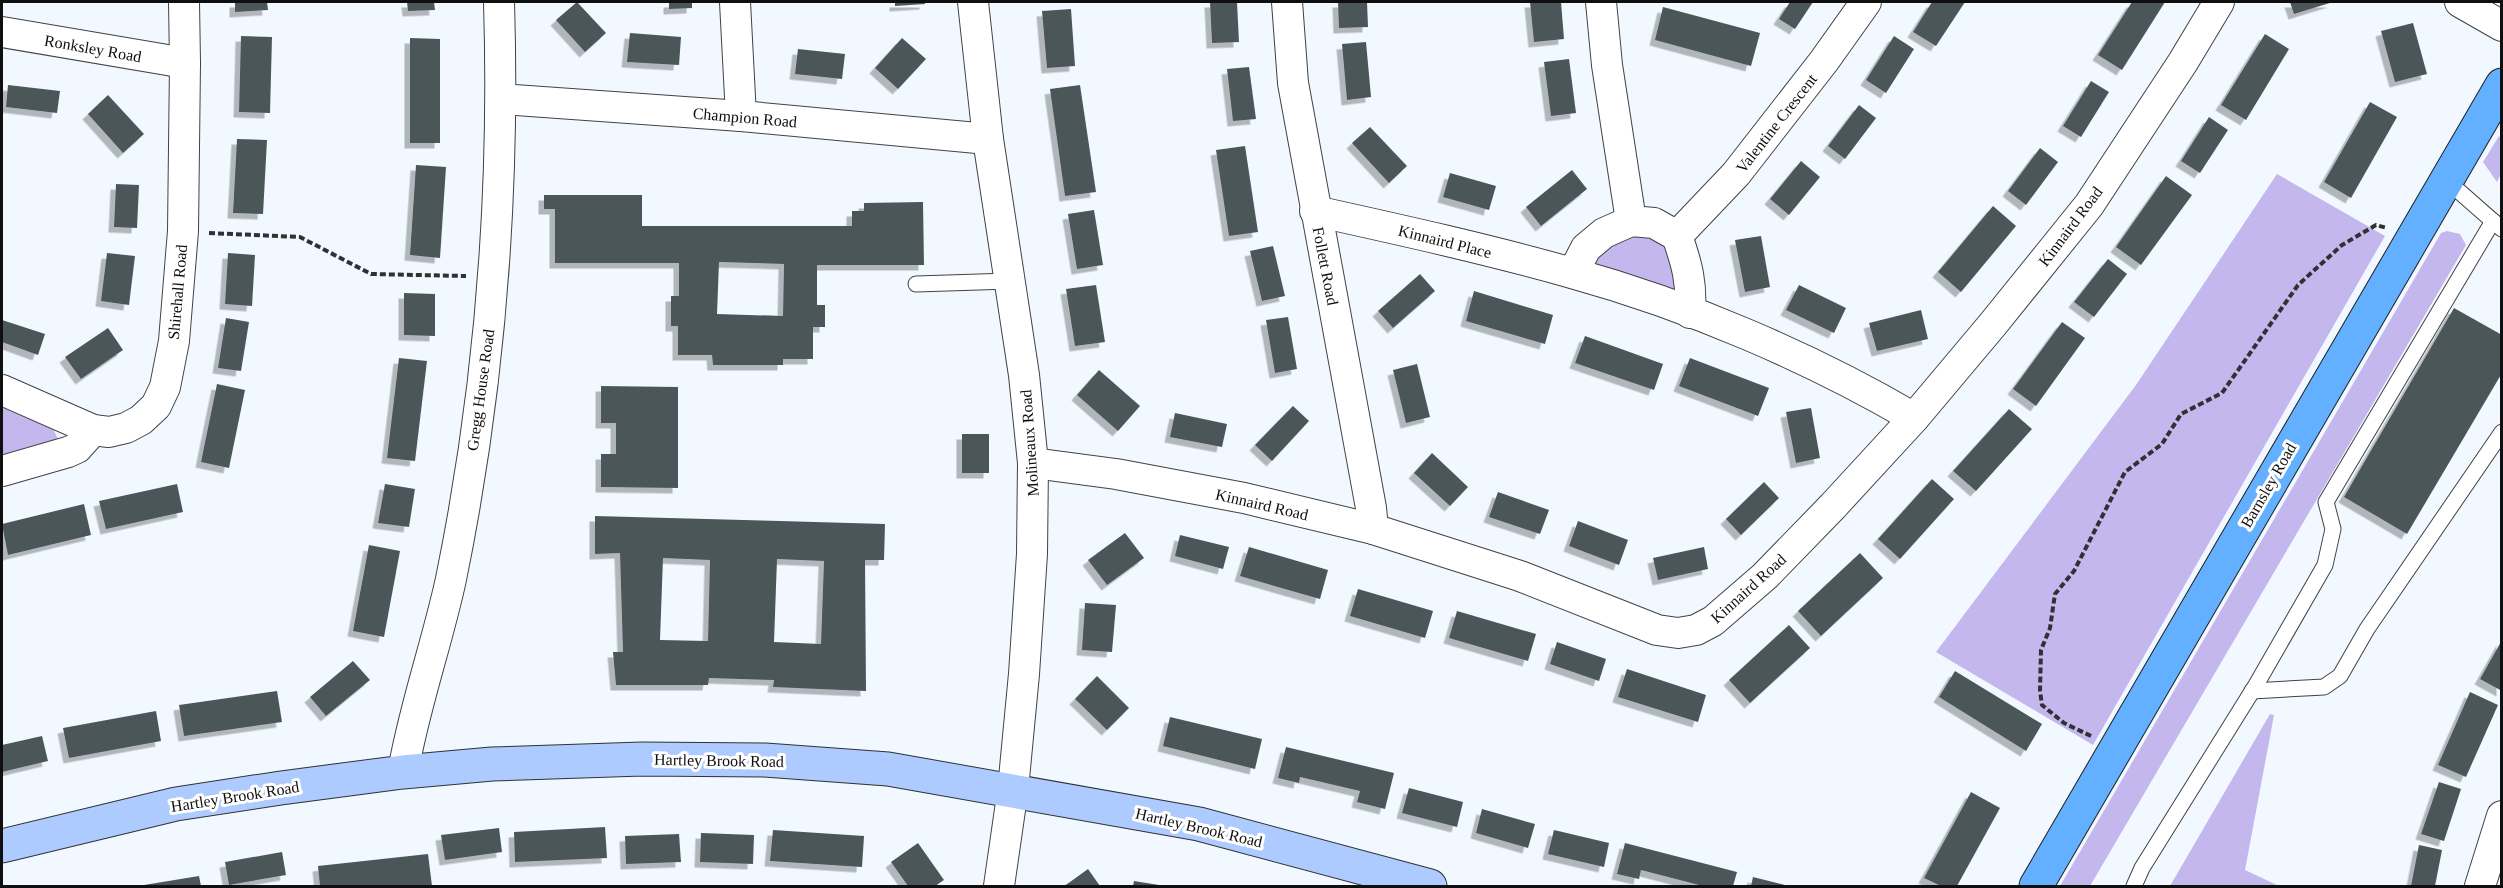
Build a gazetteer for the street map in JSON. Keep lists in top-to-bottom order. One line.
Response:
{"streets":{"main road":["Barnsley Road"],"street":["Ronksley Road","Champion Road","Valentine Crescent","Kinnaird Road","Kinnaird Place","Follett Road","Shirehall Road","Gregg House Road","Molineaux Road","Hartley Brook Road"]},"crossings":[["Ronksley Road","Shirehall Road"],["Champion Road","Gregg House Road"],["Champion Road","Molineaux Road"],["Kinnaird Road","Kinnaird Place"],["Kinnaird Road","Follett Road"],["Kinnaird Road","Molineaux Road"],["Kinnaird Place","Follett Road"],["Gregg House Road","Hartley Brook Road"],["Molineaux Road","Hartley Brook Road"]]}
